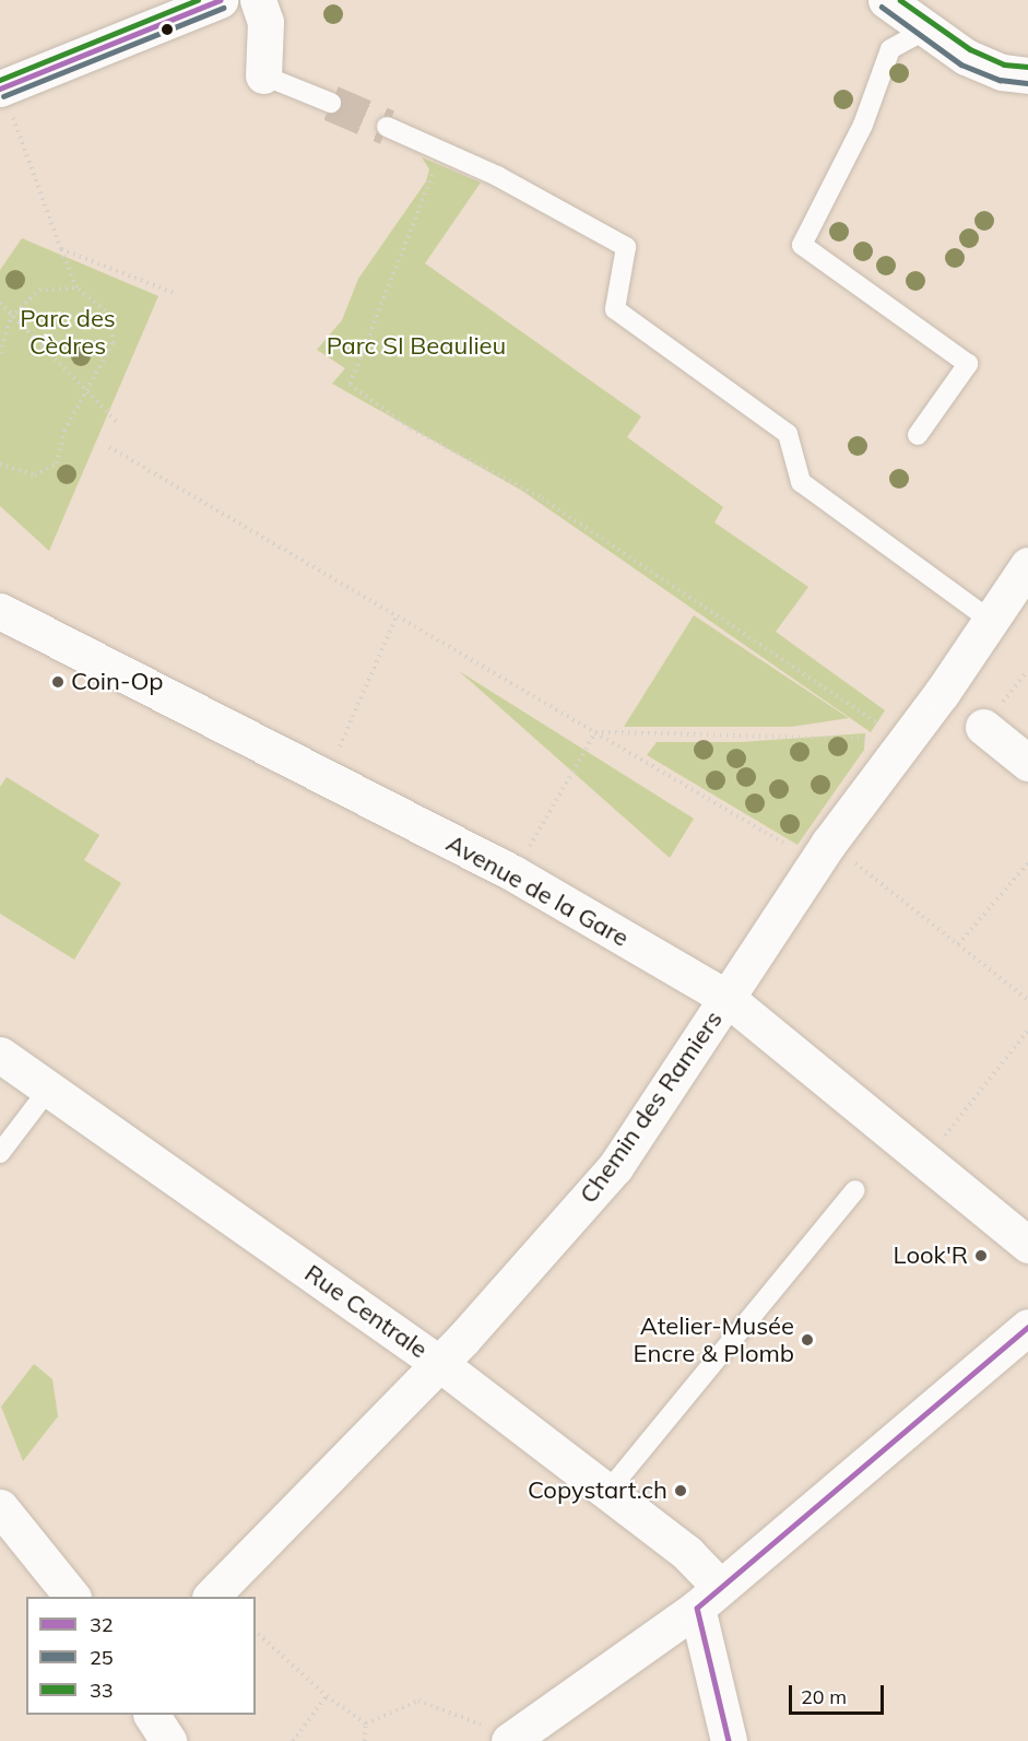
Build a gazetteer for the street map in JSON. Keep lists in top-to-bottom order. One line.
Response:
{"streets":{"street":["Avenue de la Gare","Chemin des Ramiers","Rue Centrale"]},"crossings":[["Avenue de la Gare","Chemin des Ramiers"],["Chemin des Ramiers","Rue Centrale"]],"parks":["Parc des Cèdres","Parc SI Beaulieu"],"places":["Coin-Op","Look'R","Atelier-Musée Encre & Plomb","Copystart.ch"],"lines":["transit line 32","transit line 33","transit line 25"],"legend":["32","25","33"],"scale_bar":"20 m"}
